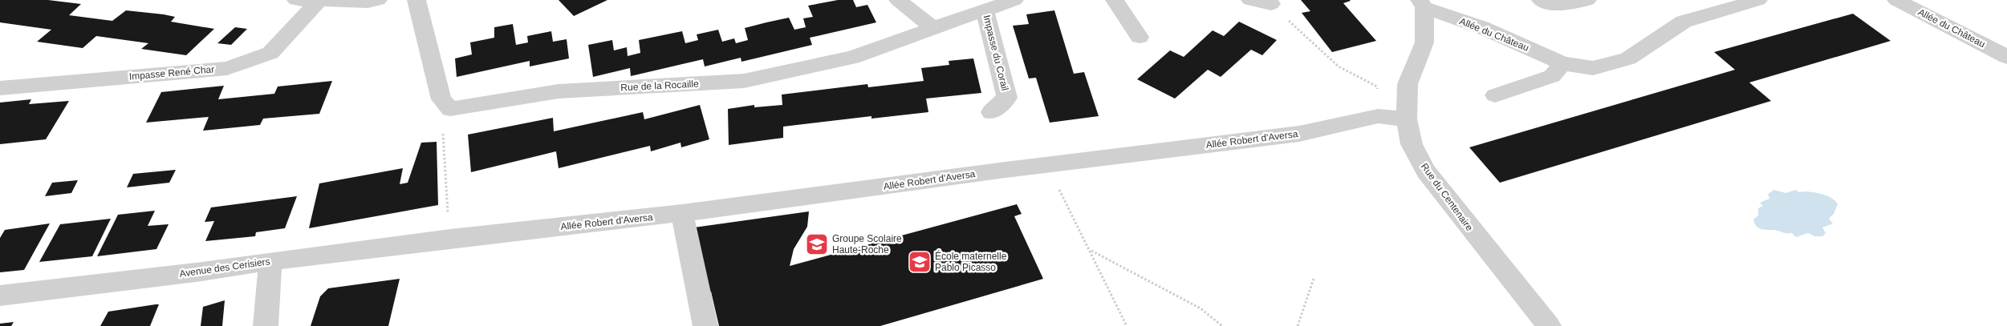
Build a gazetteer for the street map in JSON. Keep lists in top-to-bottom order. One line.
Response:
{"streets":{"street":["Allée du Château","Impasse du Corail","Impasse René Char","Rue de la Rocaille","Allée Robert d'Aversa","Rue du Centenaire","Avenue des Cerisiers"]},"crossings":[["Allée du Château","Rue du Centenaire"],["Impasse du Corail","Rue de la Rocaille"],["Allée Robert d'Aversa","Rue du Centenaire"],["Allée Robert d'Aversa","Avenue des Cerisiers"]],"places":{"school or university":["Groupe Scolaire Haute-Roche","École maternelle Pablo Picasso"]}}
